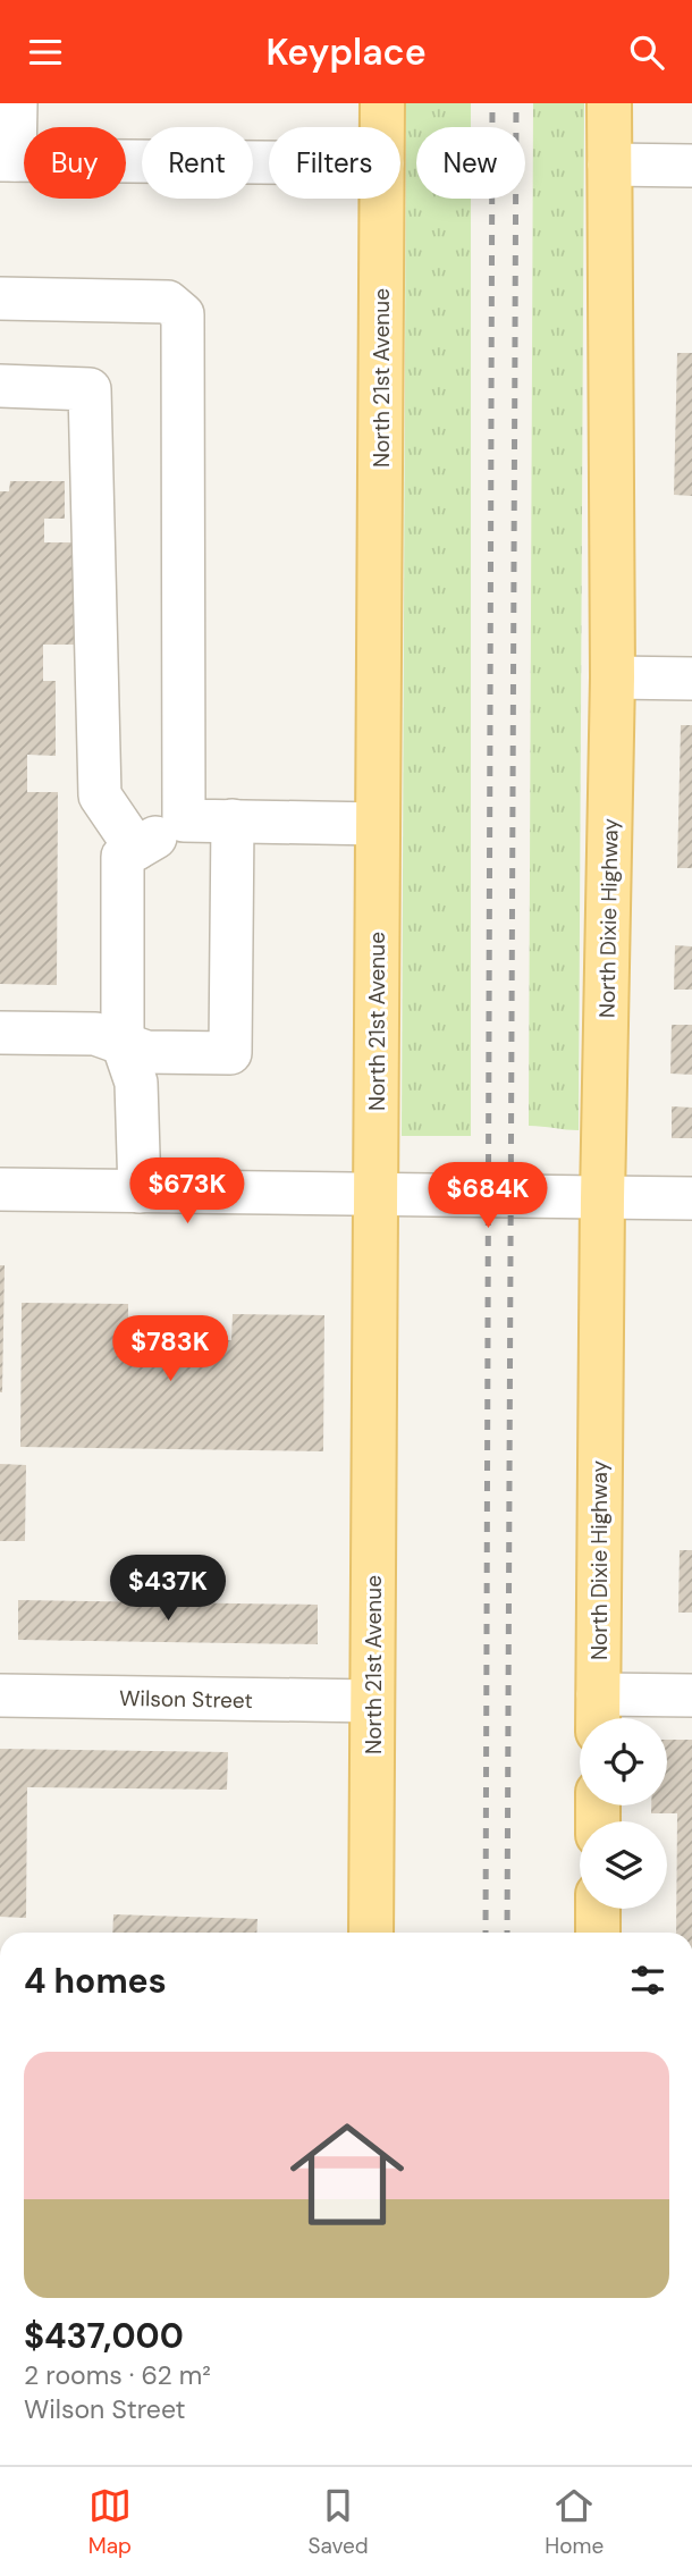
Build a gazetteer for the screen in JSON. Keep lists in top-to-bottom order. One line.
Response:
{"streets":{"main road":["North 21st Avenue","North Dixie Highway"],"street":["Wilson Street"]},"crossings":[["North 21st Avenue","Wilson Street"]],"page":{"header":"Keyplace","chip":["Buy","Rent","Filters","New"],"price":["$673K","$684K","$783K","$437K"],"heading":"4 homes","list":[{"name":"$437,000","note":"2 rooms · 62 m² · Wilson Street"}],"tabs":["Map","Saved","Home"]}}
